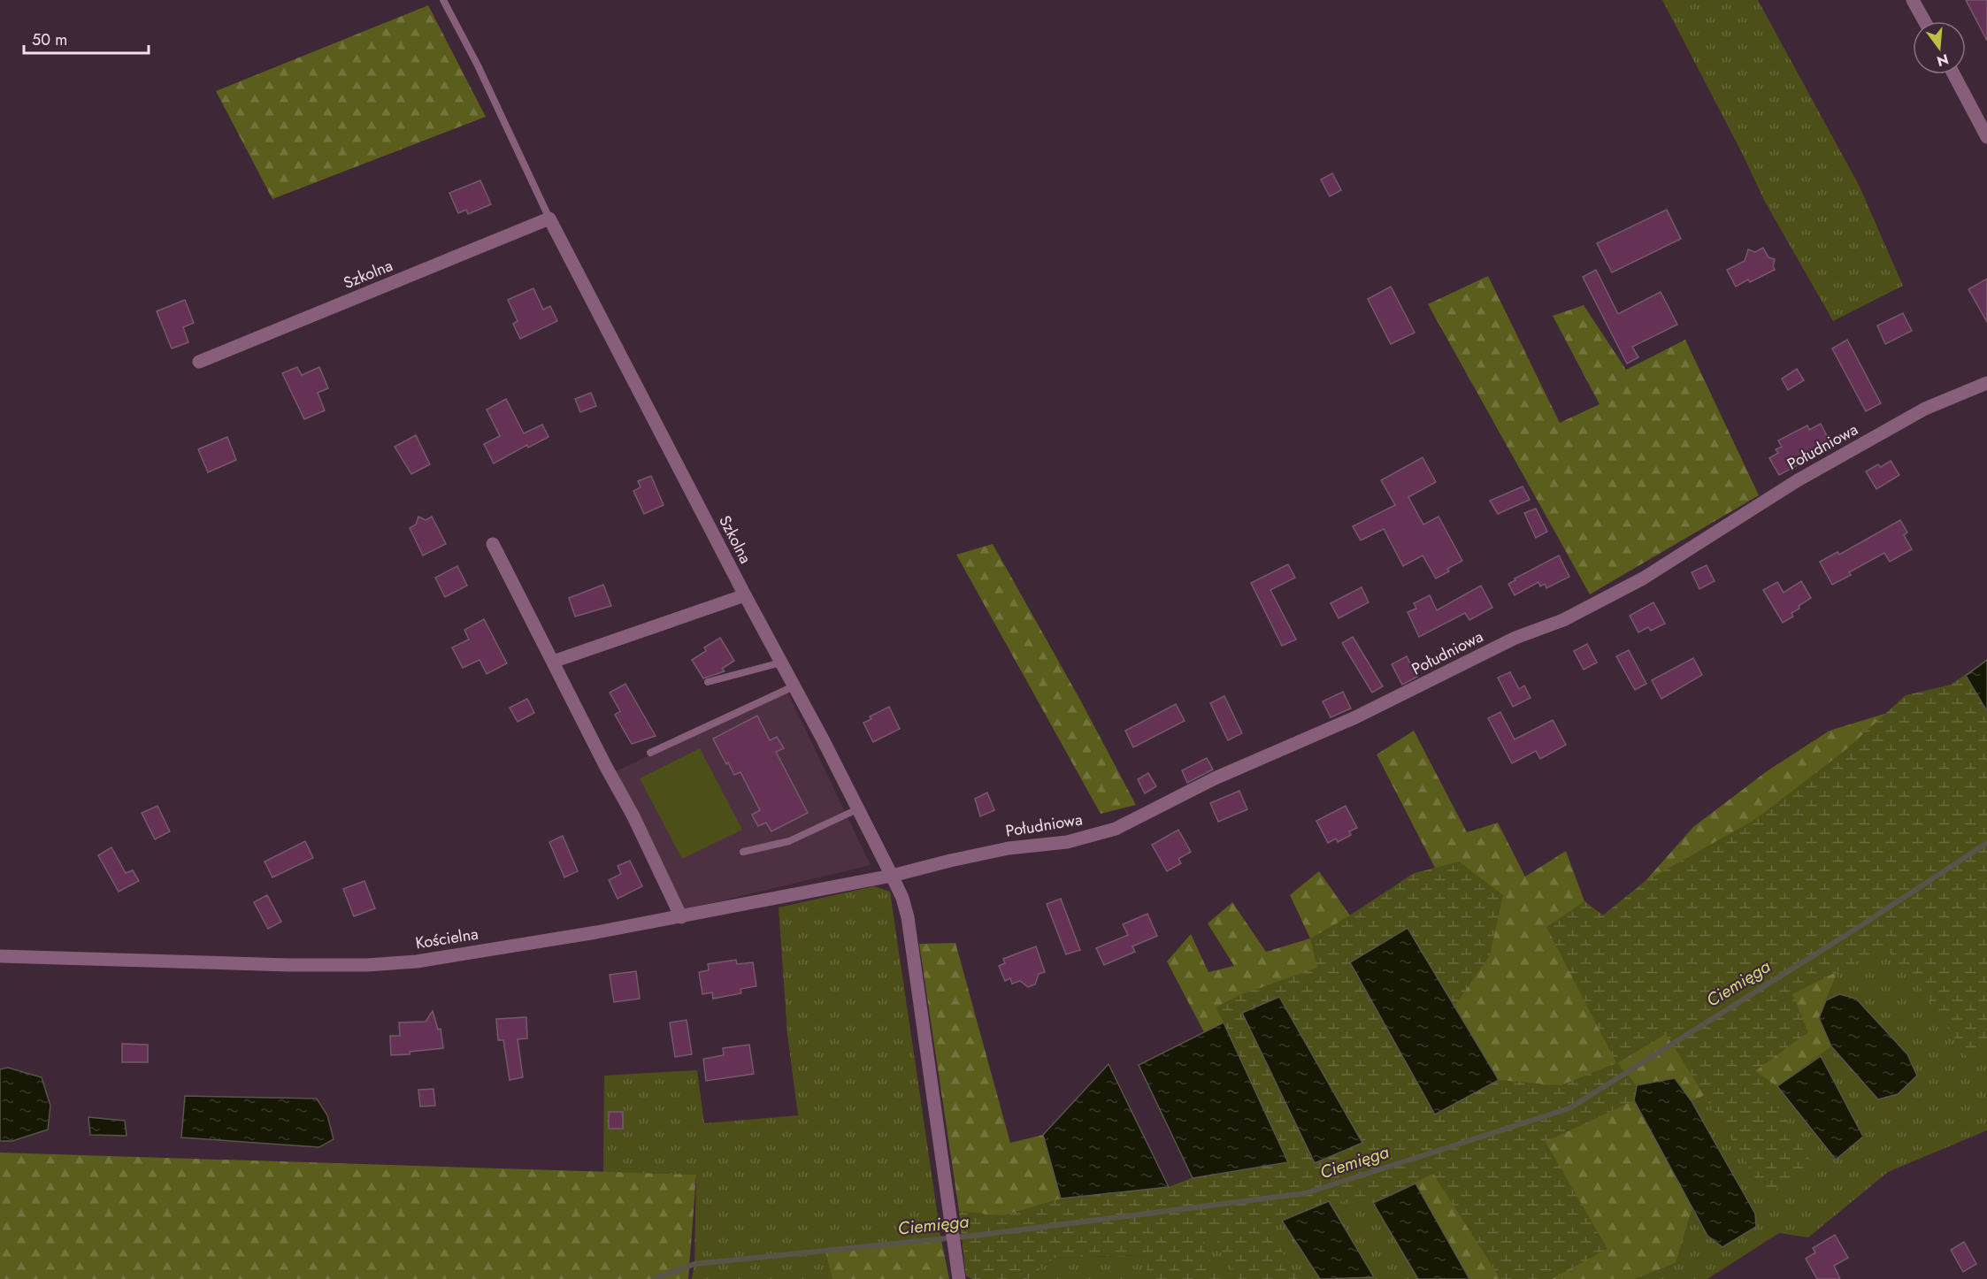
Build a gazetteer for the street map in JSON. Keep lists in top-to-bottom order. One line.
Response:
{"streets":{"street":["Szkolna","Południowa","Kościelna"]},"crossings":[["Szkolna","Południowa"],["Szkolna","Kościelna"],["Południowa","Kościelna"]],"water":["Ciemięga"],"scale_bar":"50 m","north":"bottom"}
